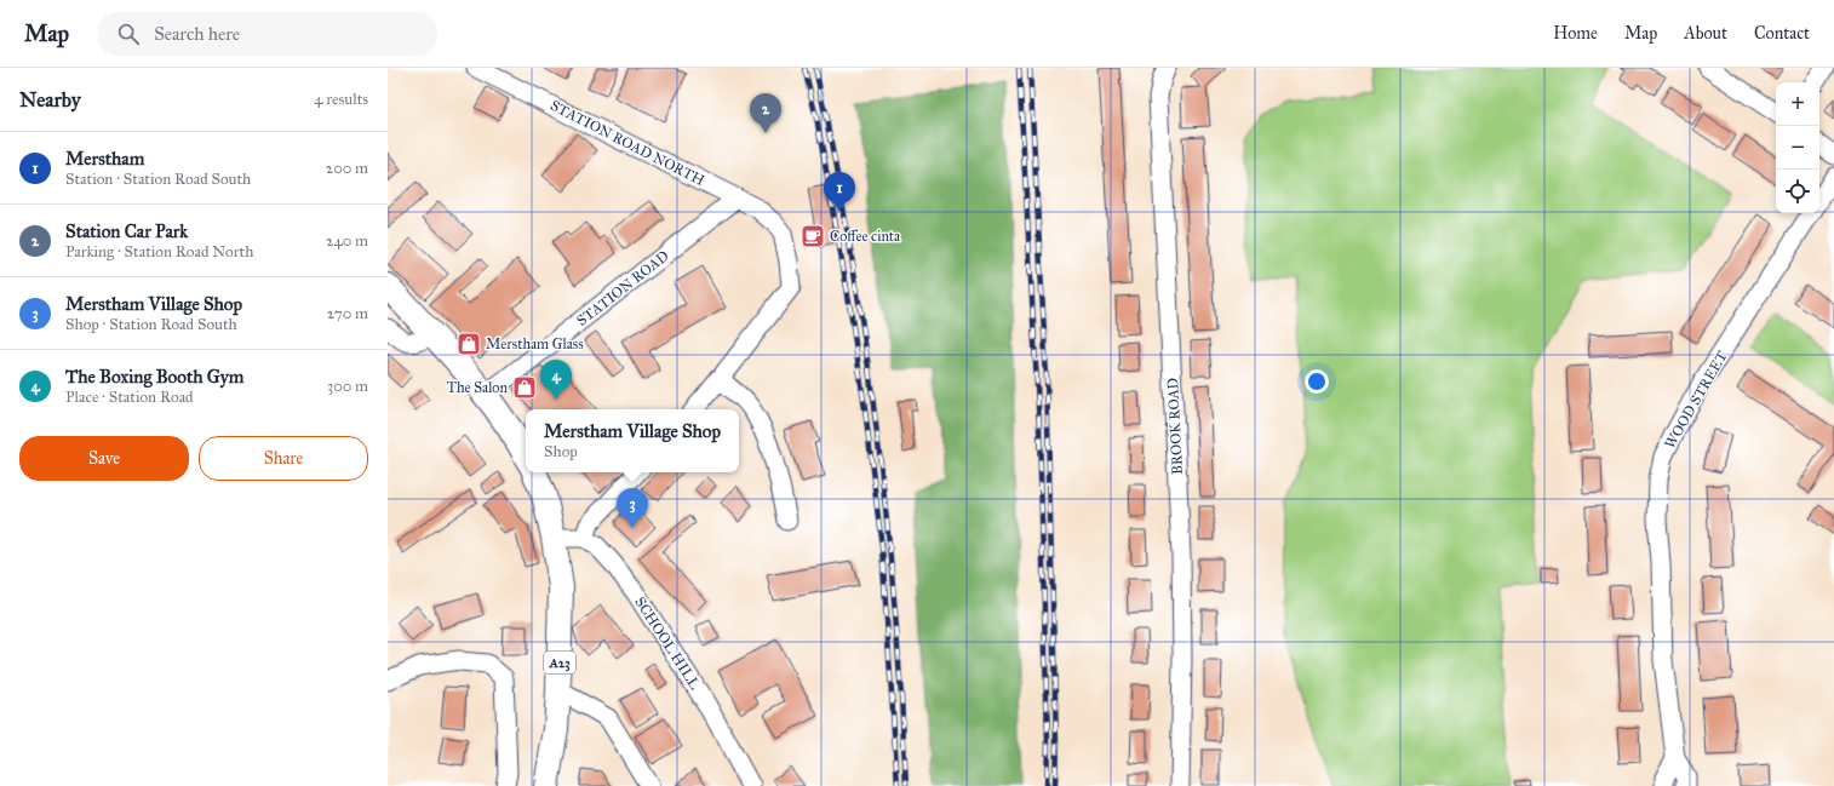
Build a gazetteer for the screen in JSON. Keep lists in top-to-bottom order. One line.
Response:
{"streets":{"main road":["A23"],"street":["STATION ROAD NORTH","STATION ROAD","WOOD STREET","BROOK ROAD","SCHOOL HILL"]},"crossings":[["STATION ROAD NORTH","STATION ROAD"]],"places":{"cafe":["Coffee cinta"],"shop":["Merstham Glass","The Salon"]},"page":{"header":"Map","search":"Search here","nav":["Home","Map","About","Contact"],"heading":["Nearby","4 results"],"map_buttons":["+","−"],"pins":["2","1","4","3"],"list":[{"mark":"1","name":"Merstham","note":"Station · Station Road South","value":"200 m"},{"mark":"2","name":"Station Car Park","note":"Parking · Station Road North","value":"240 m"},{"mark":"3","name":"Merstham Village Shop","note":"Shop · Station Road South","value":"270 m"},{"mark":"4","name":"The Boxing Booth Gym","note":"Place · Station Road","value":"300 m"}],"popup":["Merstham Village Shop","Shop"],"buttons":["Save","Share"]}}
